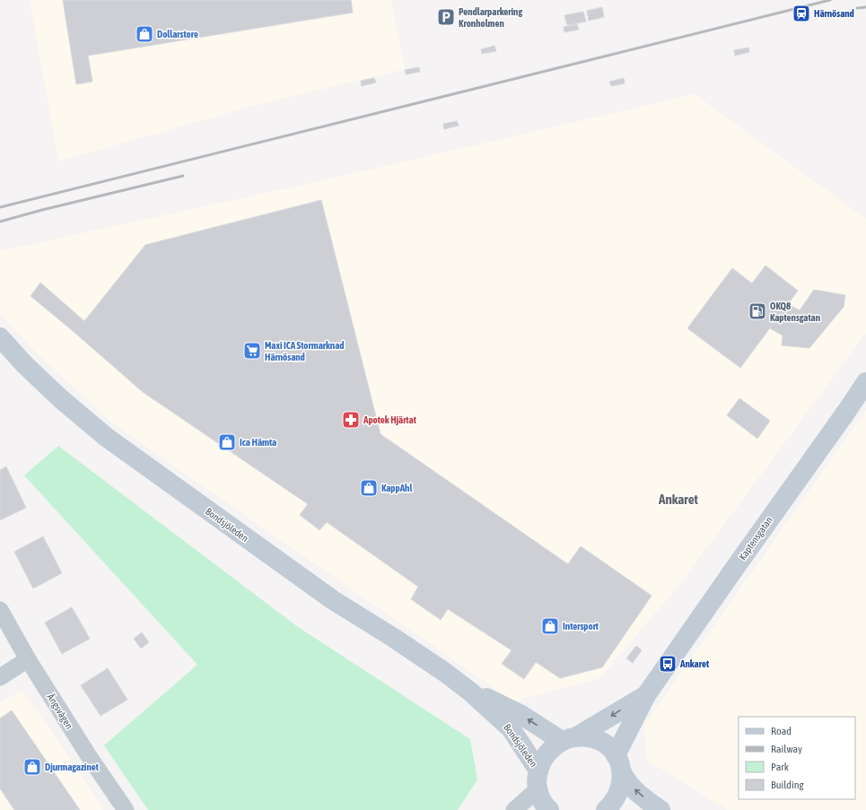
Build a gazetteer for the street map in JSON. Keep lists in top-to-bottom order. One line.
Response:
{"streets":{"main road":["Bondsjöleden","Kaptensgatan"],"street":["Ängsvägen"]},"crossings":[["Bondsjöleden","Kaptensgatan"]],"districts":["Ankaret"],"places":{"station":["Härnösand"],"parking":["Pendlarparkering Kronholmen"],"shop":["Dollarstore","Ica Hämta","KappAhl","Intersport","Djurmagazinet"],"fuel station":["OKQ8 Kaptensgatan"],"supermarket":["Maxi ICA Stormarknad Härnösand"],"pharmacy":["Apotek Hjärtat"],"bus stop":["Ankaret"]},"legend":["Road","Railway","Park","Building"]}
